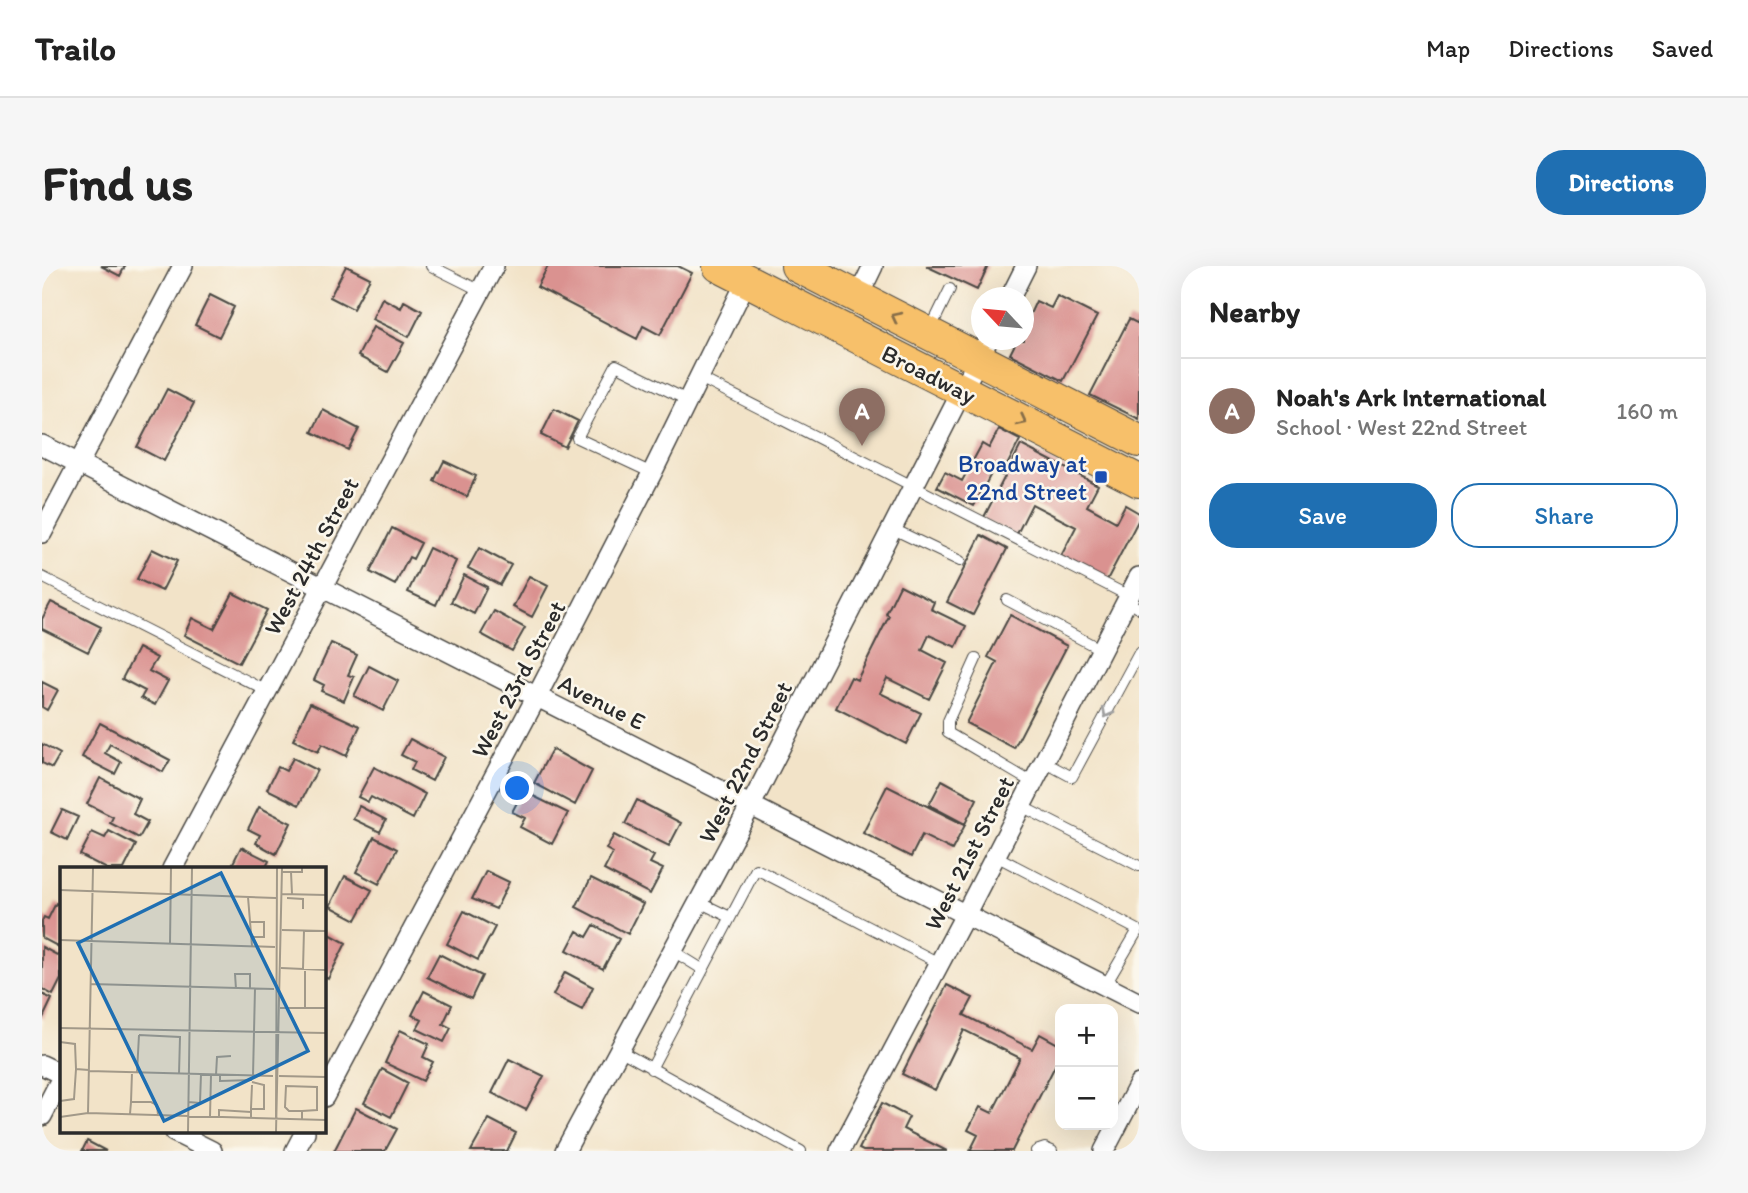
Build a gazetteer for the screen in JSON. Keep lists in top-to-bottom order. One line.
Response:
{"streets":{"main road":["Broadway"],"street":["West 24th Street","West 23rd Street","Avenue E","West 22nd Street","West 21st Street"]},"crossings":[["Broadway","West 23rd Street"],["Broadway","West 22nd Street"],["West 24th Street","Avenue E"],["West 23rd Street","Avenue E"],["Avenue E","West 22nd Street"],["Avenue E","West 21st Street"]],"places":{"transit":["Broadway at 22nd Street"]},"north":"top left","page":{"header":"Trailo","nav":["Map","Directions","Saved"],"buttons":["Directions",["Save","Share"]],"title":"Find us","heading":"Nearby","list":[{"mark":"A","name":"Noah's Ark International","note":"School · West 22nd Street","value":"160 m"}],"pins":"A","map_buttons":["+","−"]}}
